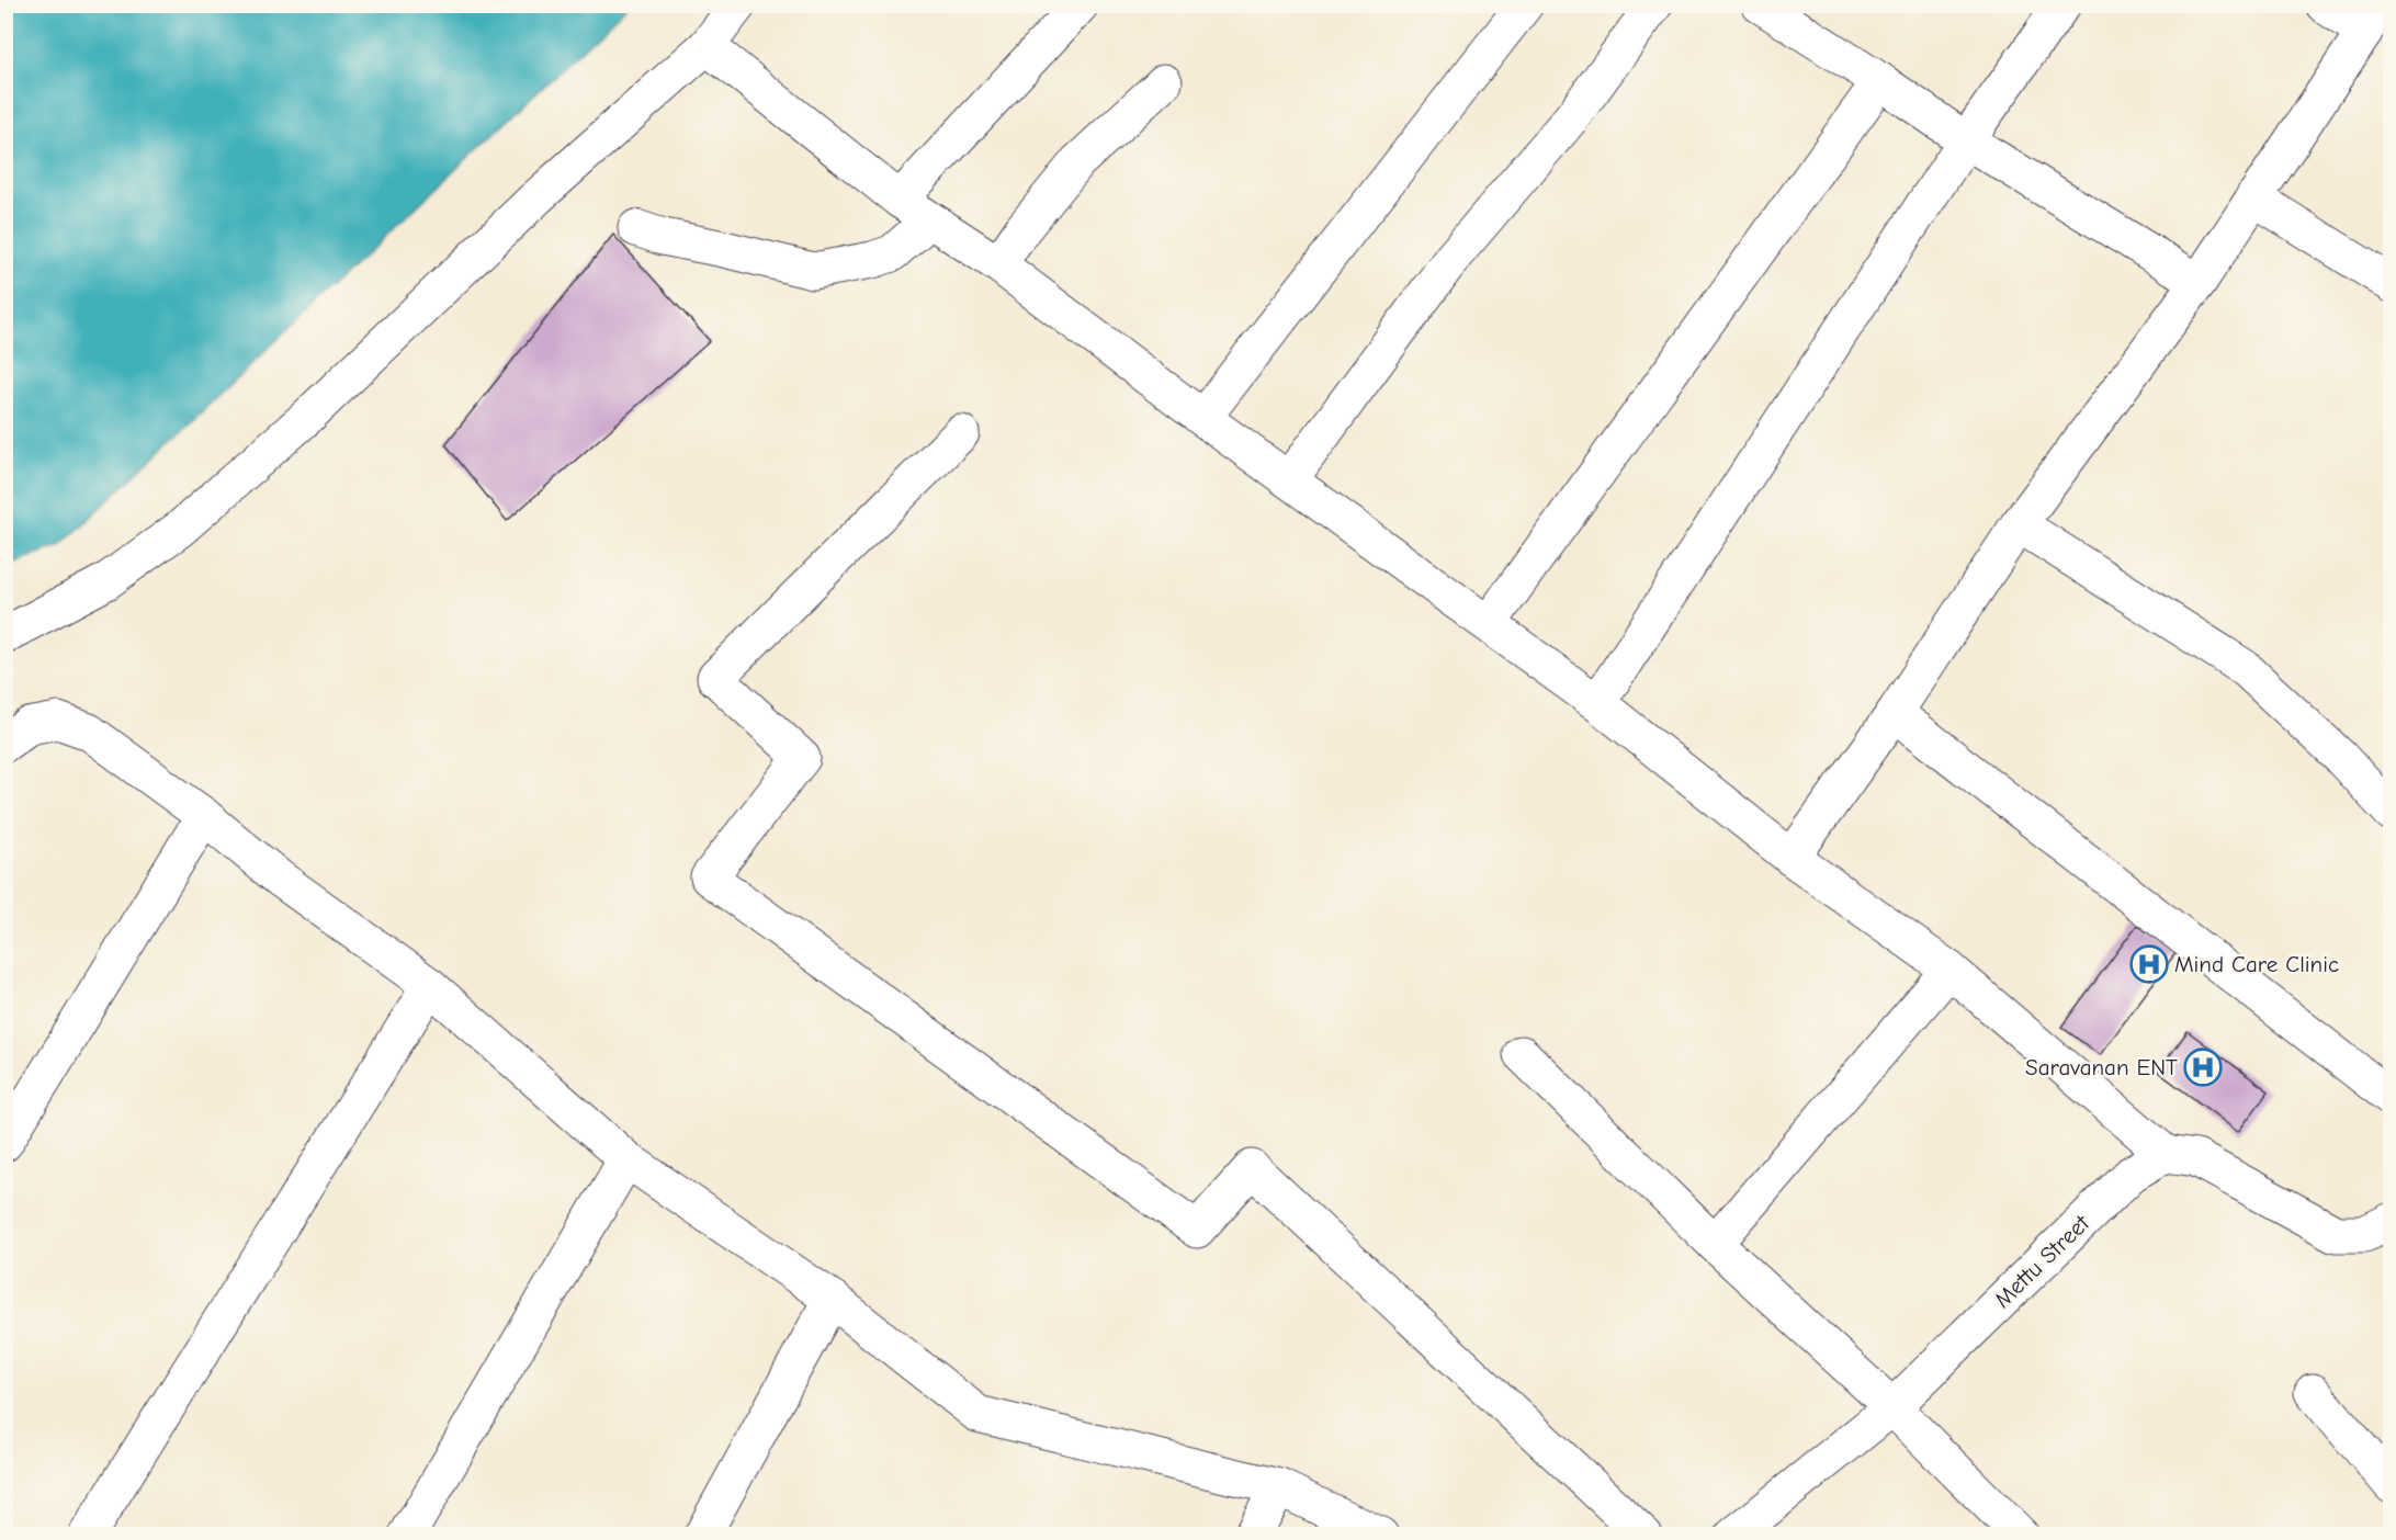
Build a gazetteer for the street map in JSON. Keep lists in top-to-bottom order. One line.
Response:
{"streets":{"street":["Mettu Street"]},"places":{"hospital":["Mind Care Clinic","Saravanan ENT"]}}
